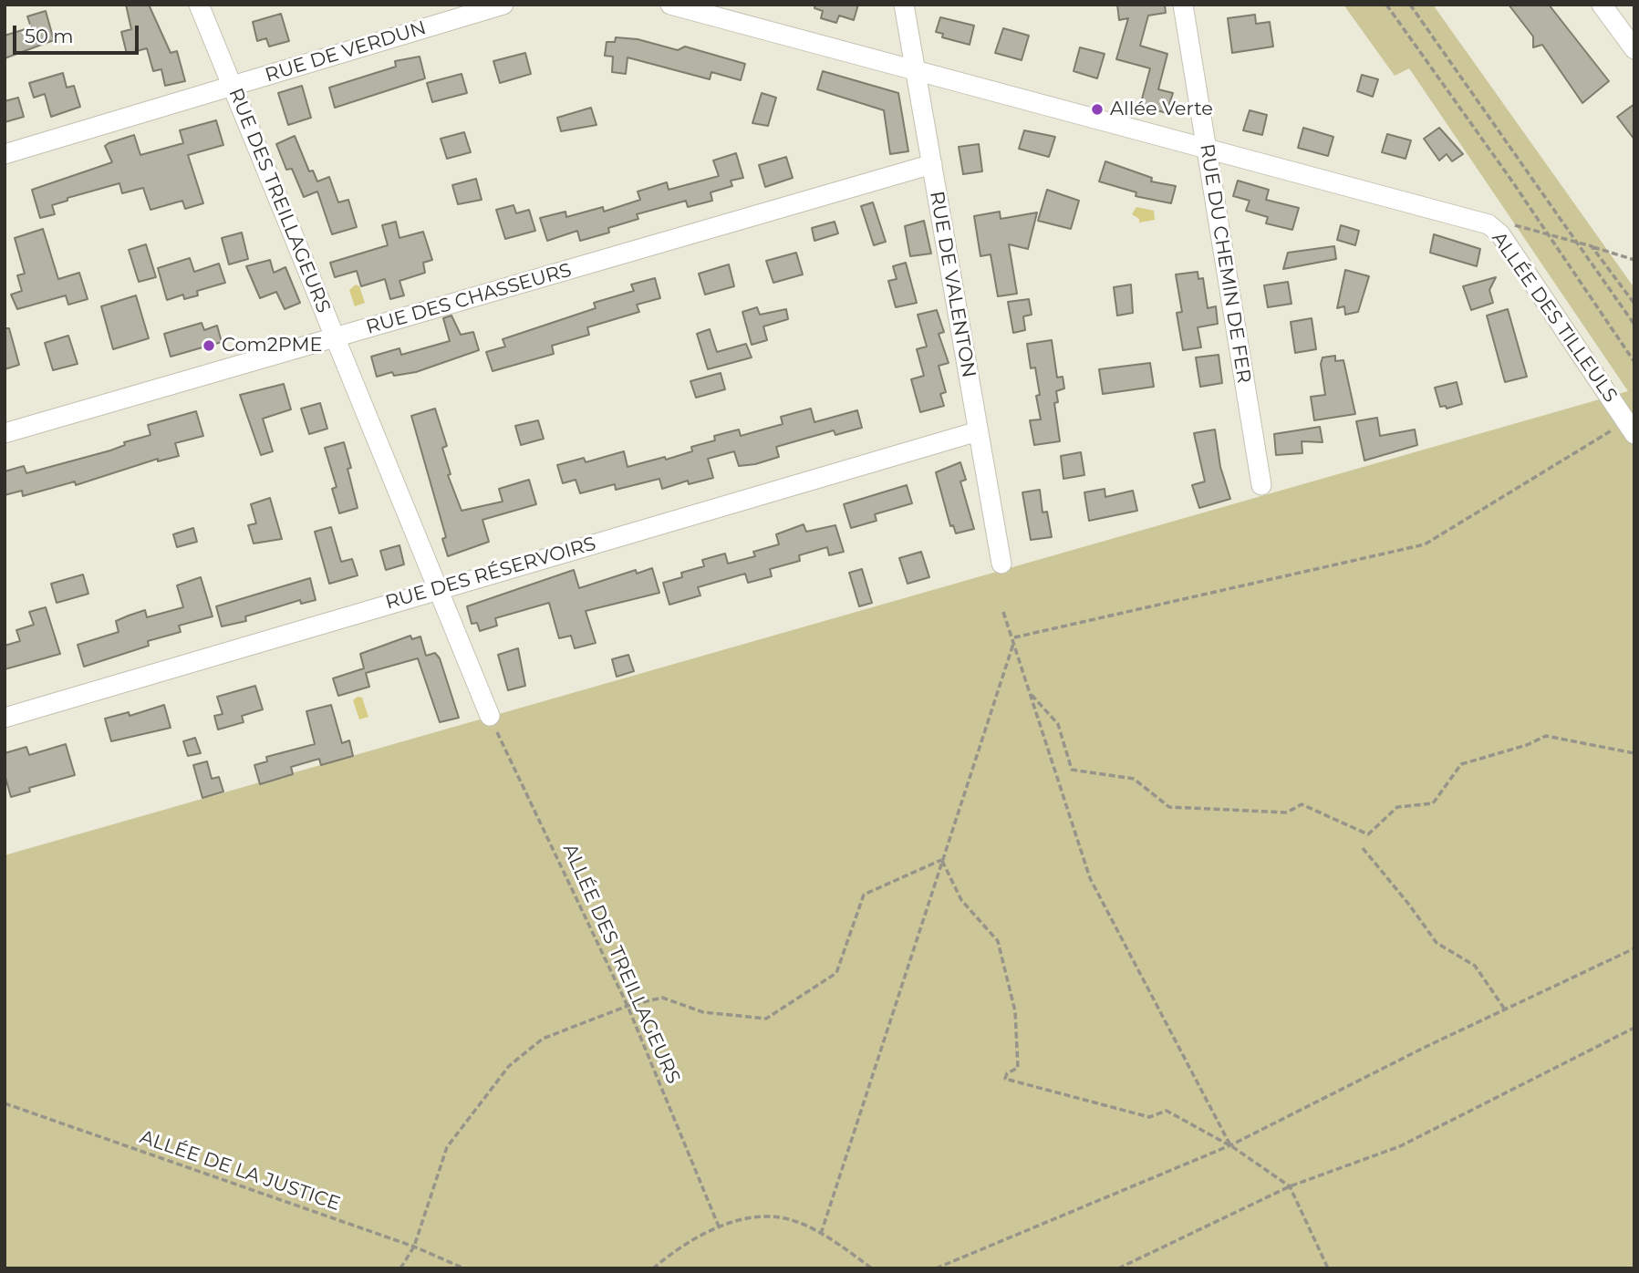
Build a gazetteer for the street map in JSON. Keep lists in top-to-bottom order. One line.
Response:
{"streets":{"street":["RUE DE VERDUN","RUE DES TREILLAGEURS","RUE DU CHEMIN DE FER","RUE DE VALENTON","RUE DES CHASSEURS","ALLÉE DES TILLEULS","RUE DES RÉSERVOIRS"],"path":["ALLÉE DES TREILLAGEURS","ALLÉE DE LA JUSTICE"]},"crossings":[["RUE DE VERDUN","RUE DES TREILLAGEURS"],["RUE DES TREILLAGEURS","RUE DES CHASSEURS"],["RUE DES TREILLAGEURS","RUE DES RÉSERVOIRS"],["RUE DES TREILLAGEURS","ALLÉE DES TREILLAGEURS"],["RUE DU CHEMIN DE FER","ALLÉE DES TILLEULS"],["RUE DE VALENTON","RUE DES CHASSEURS"],["RUE DE VALENTON","RUE DES RÉSERVOIRS"]],"places":["Allée Verte","Com2PME"],"scale_bar":"50 m"}
